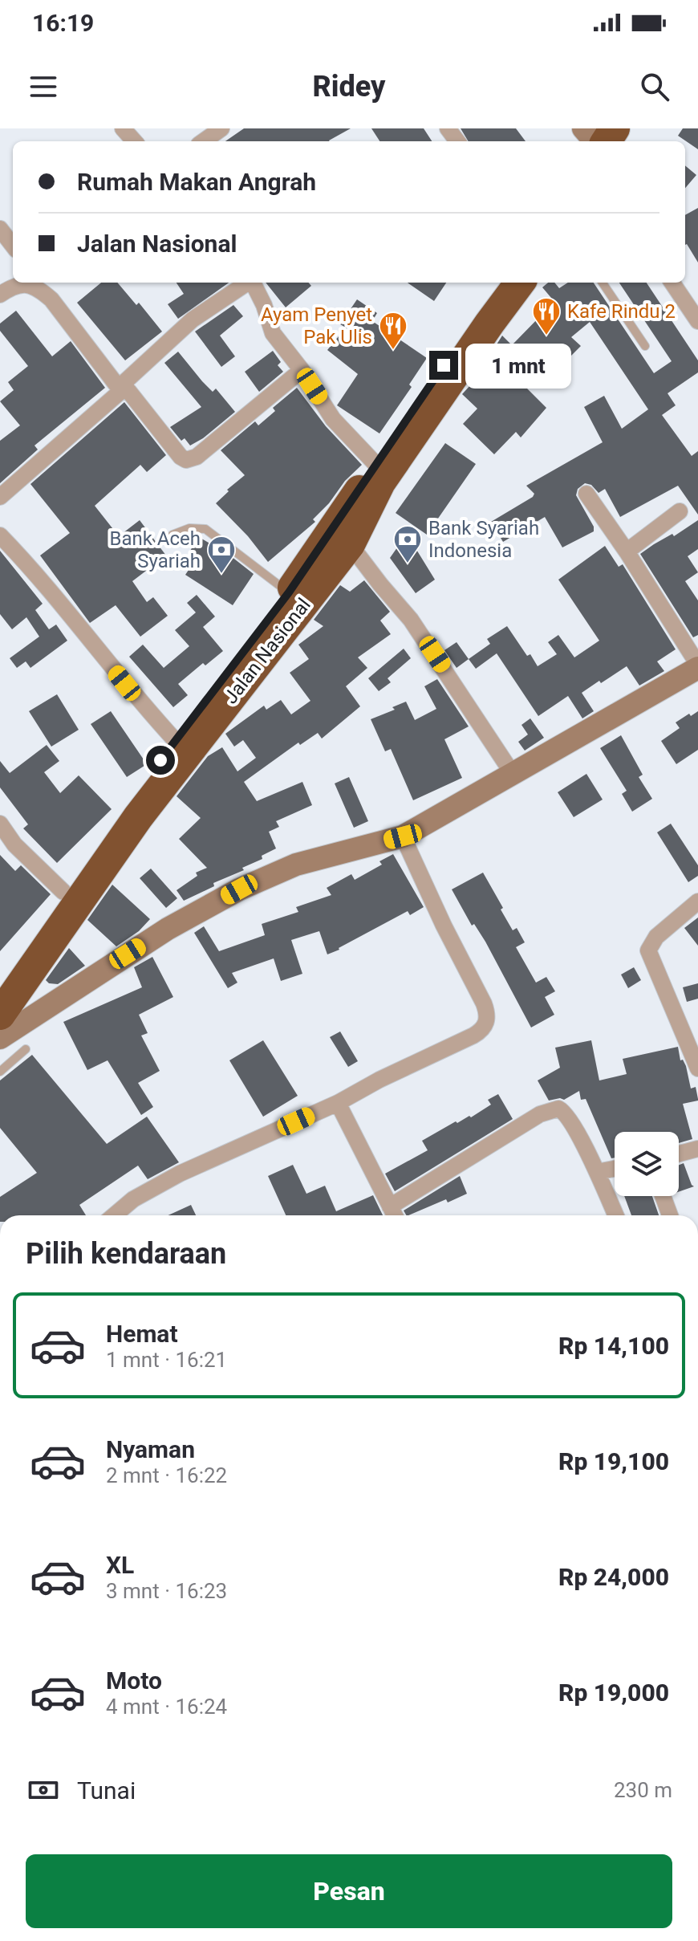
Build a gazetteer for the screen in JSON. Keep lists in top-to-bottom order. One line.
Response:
{"streets":{"highway":["Jalan Nasional"]},"places":{"restaurant":["Kafe Rindu 2","Ayam Penyet Pak Ulis"],"bank":["Bank Syariah Indonesia","Bank Aceh Syariah"]},"page":{"status":"16:19","header":"Ridey","banner":["Rumah Makan Angrah","Jalan Nasional"],"bubble":"1 mnt","heading":"Pilih kendaraan","list":[{"name":"Hemat","note":"1 mnt · 16:21","value":"Rp 14,100"},{"name":"Nyaman","note":"2 mnt · 16:22","value":"Rp 19,100"},{"name":"XL","note":"3 mnt · 16:23","value":"Rp 24,000"},{"name":"Moto","note":"4 mnt · 16:24","value":"Rp 19,000"}],"pay":["Tunai","230 m"],"buttons":"Pesan"}}
